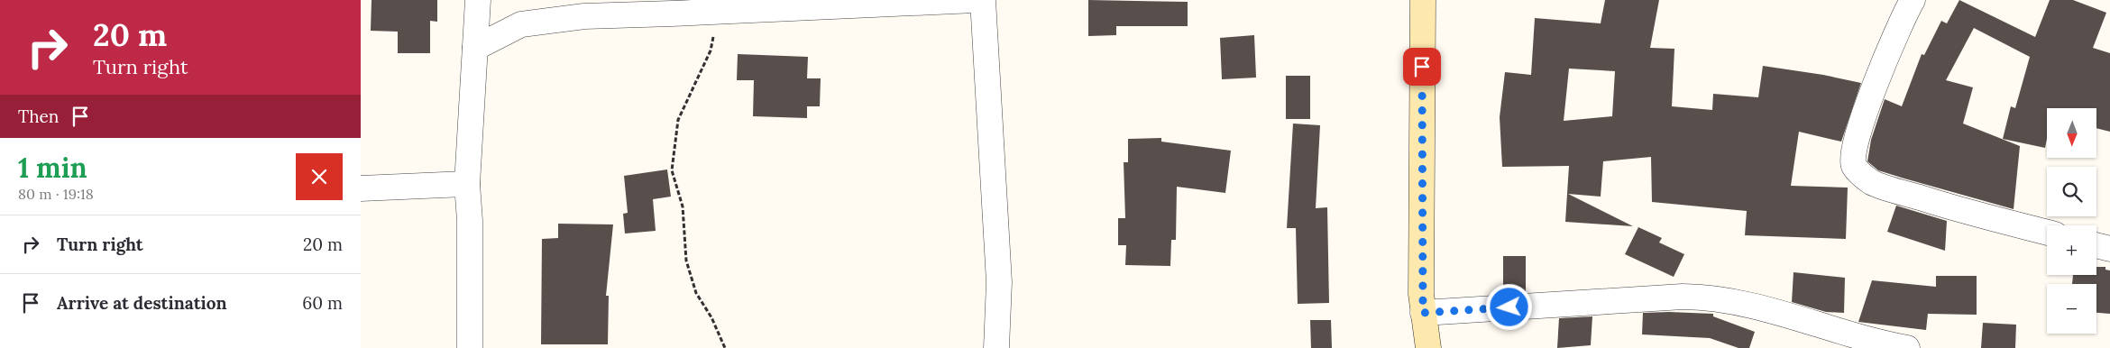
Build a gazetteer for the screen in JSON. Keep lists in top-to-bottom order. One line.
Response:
{"north":"bottom","page":{"turn":["20 m","Turn right"],"then":"Then","map_buttons":["+","−"],"heading":["1 min","80 m · 19:18"],"list":[{"name":"Turn right","value":"20 m"},{"name":"Arrive at destination","value":"60 m"}]}}
